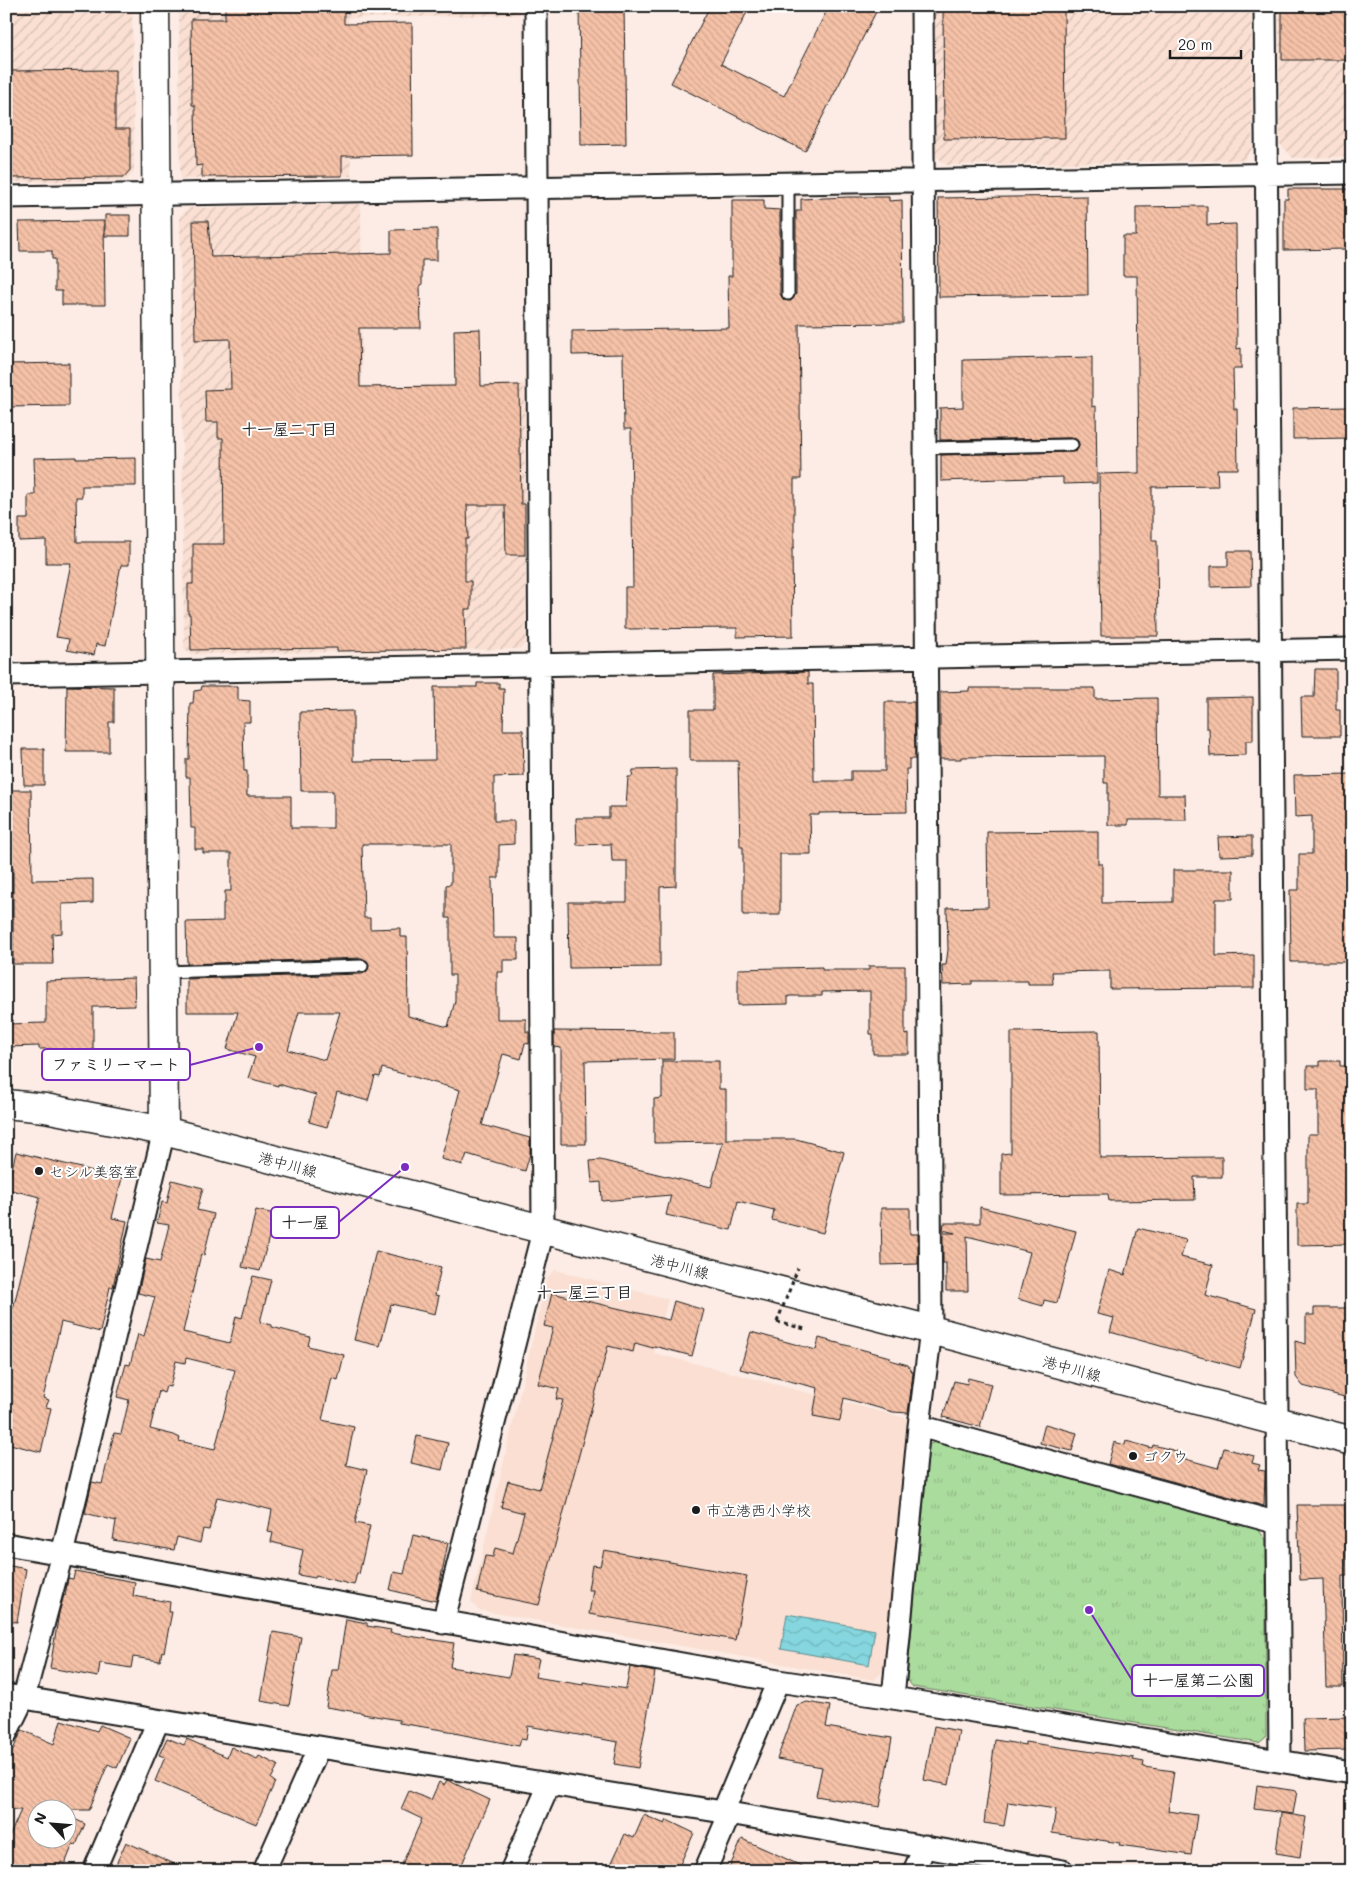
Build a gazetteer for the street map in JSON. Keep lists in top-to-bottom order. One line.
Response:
{"streets":{"main road":["港中川線"]},"districts":["十一屋二丁目","十一屋三丁目"],"places":["ファミリーマート","十一屋","セシル美容室","ゴクウ","市立港西小学校","十一屋第二公園"],"scale_bar":"20 m","north":"top left"}
